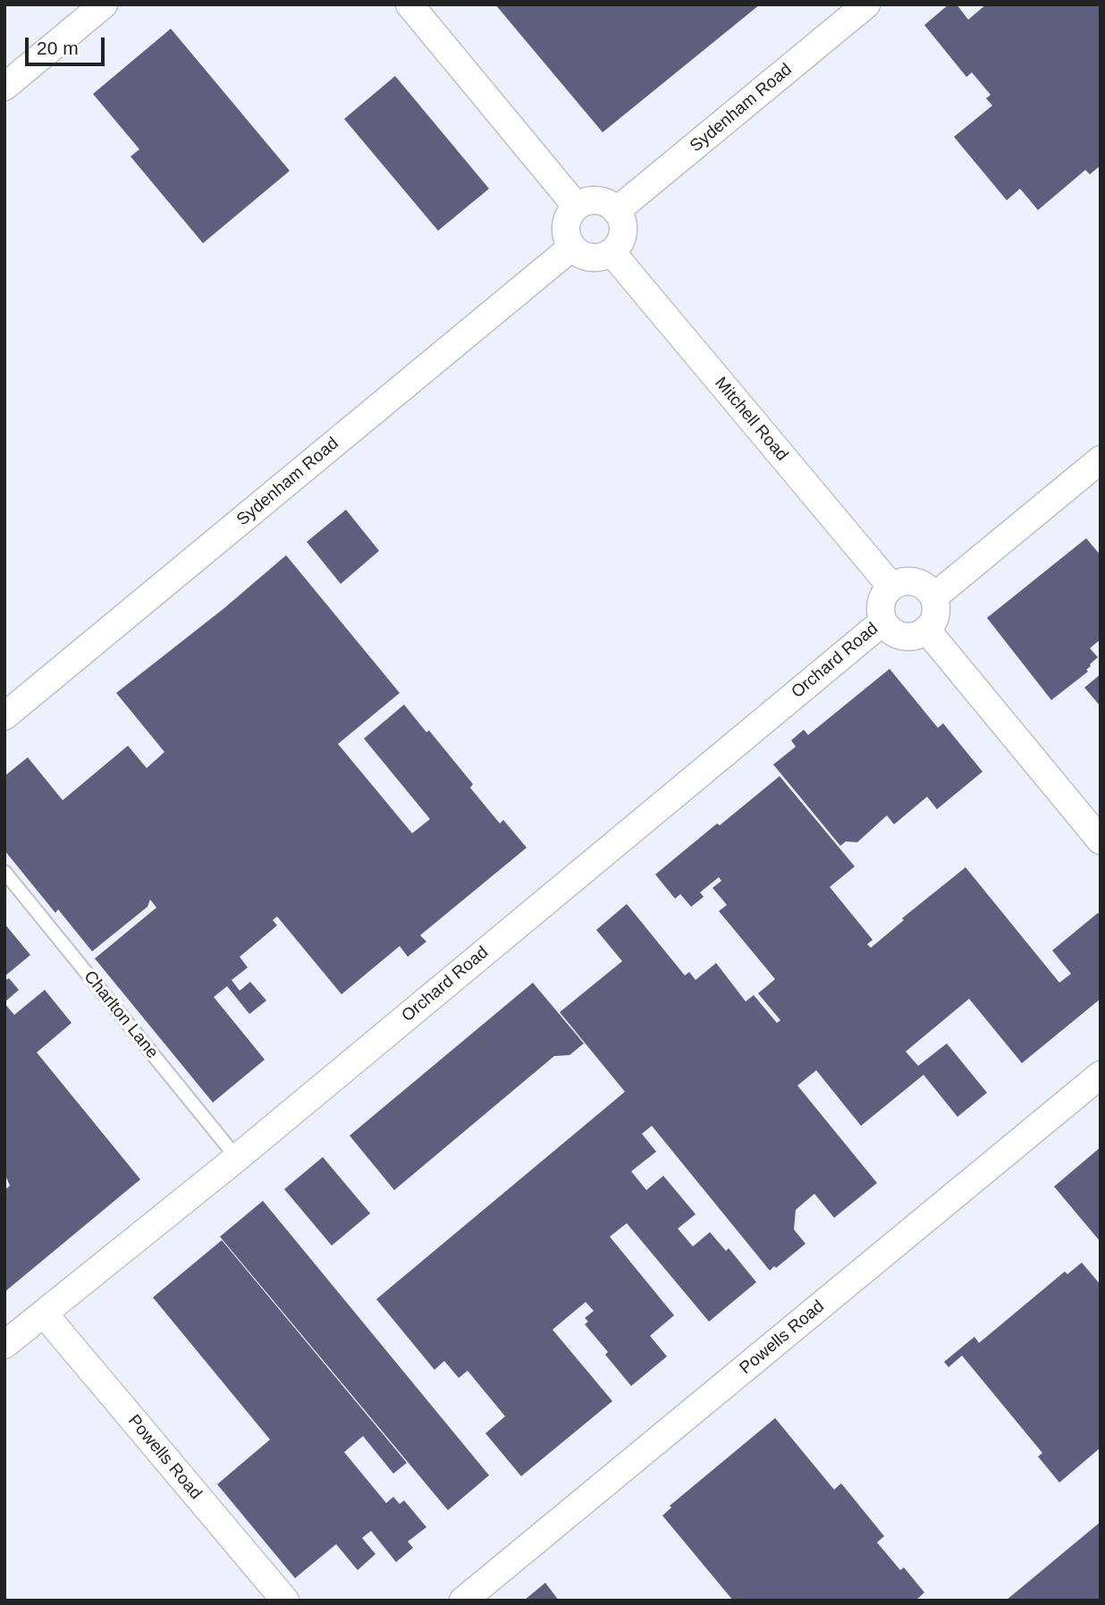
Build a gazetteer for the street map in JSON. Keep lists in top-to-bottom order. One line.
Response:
{"streets":{"street":["Sydenham Road","Mitchell Road","Orchard Road","Powells Road"],"lane":["Charlton Lane"]},"crossings":[["Sydenham Road","Mitchell Road"],["Mitchell Road","Orchard Road"],["Orchard Road","Charlton Lane"],["Orchard Road","Powells Road"]],"scale_bar":"20 m"}
